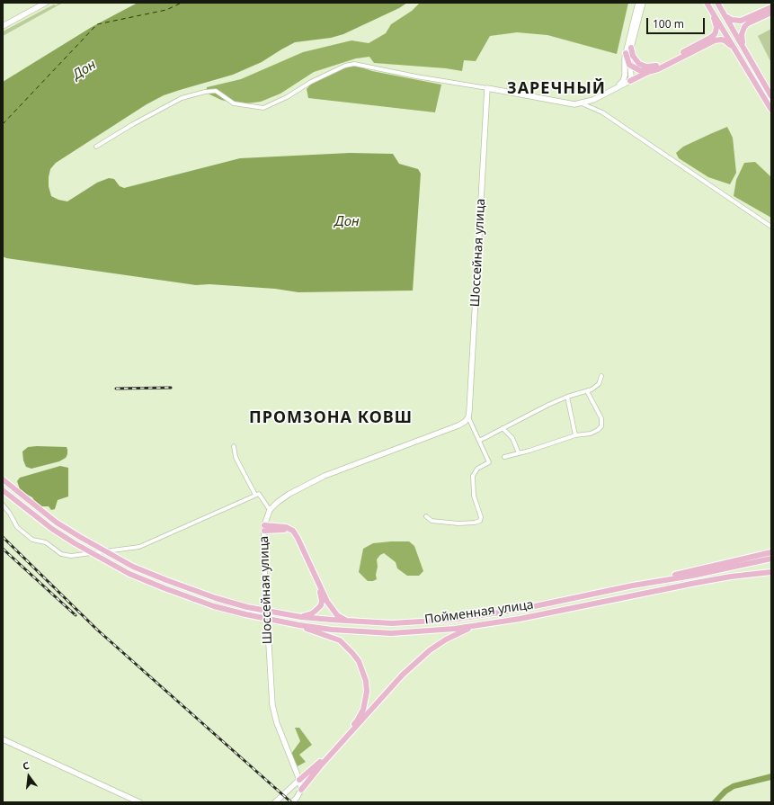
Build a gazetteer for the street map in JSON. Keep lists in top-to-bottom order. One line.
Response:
{"streets":{"main road":["Шоссейная улица","Пойменная улица"]},"districts":["ЗАРЕЧНЫЙ","ПРОМЗОНА КОВШ"],"water":["Дон"],"scale_bar":"100 m","north":"top"}
